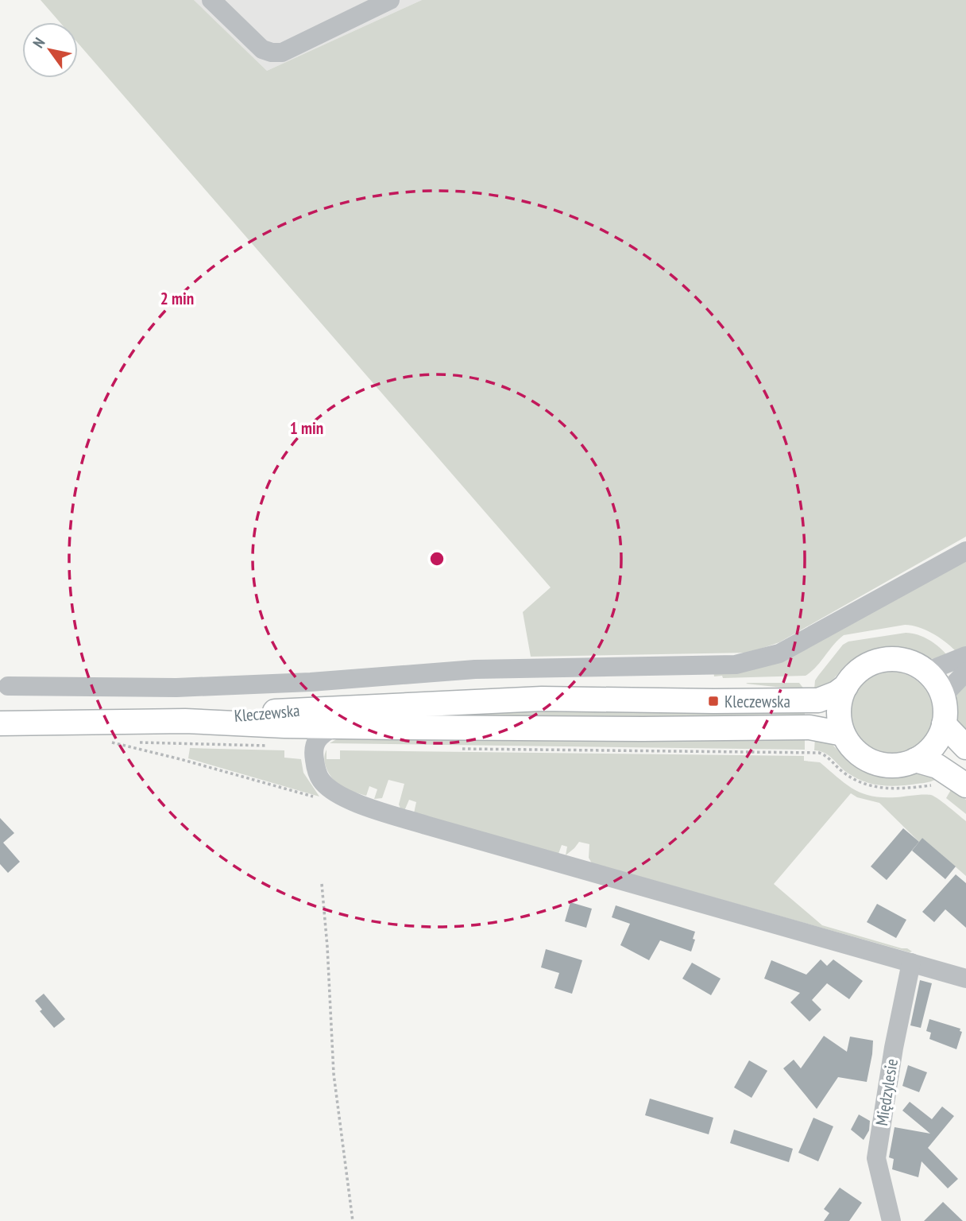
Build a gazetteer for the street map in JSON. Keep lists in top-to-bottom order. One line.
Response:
{"streets":{"main road":["Kleczewska"],"street":["Międzylesie"]},"places":{"transit":["Kleczewska"]},"north":"top left","rings":["2 min","1 min"]}
